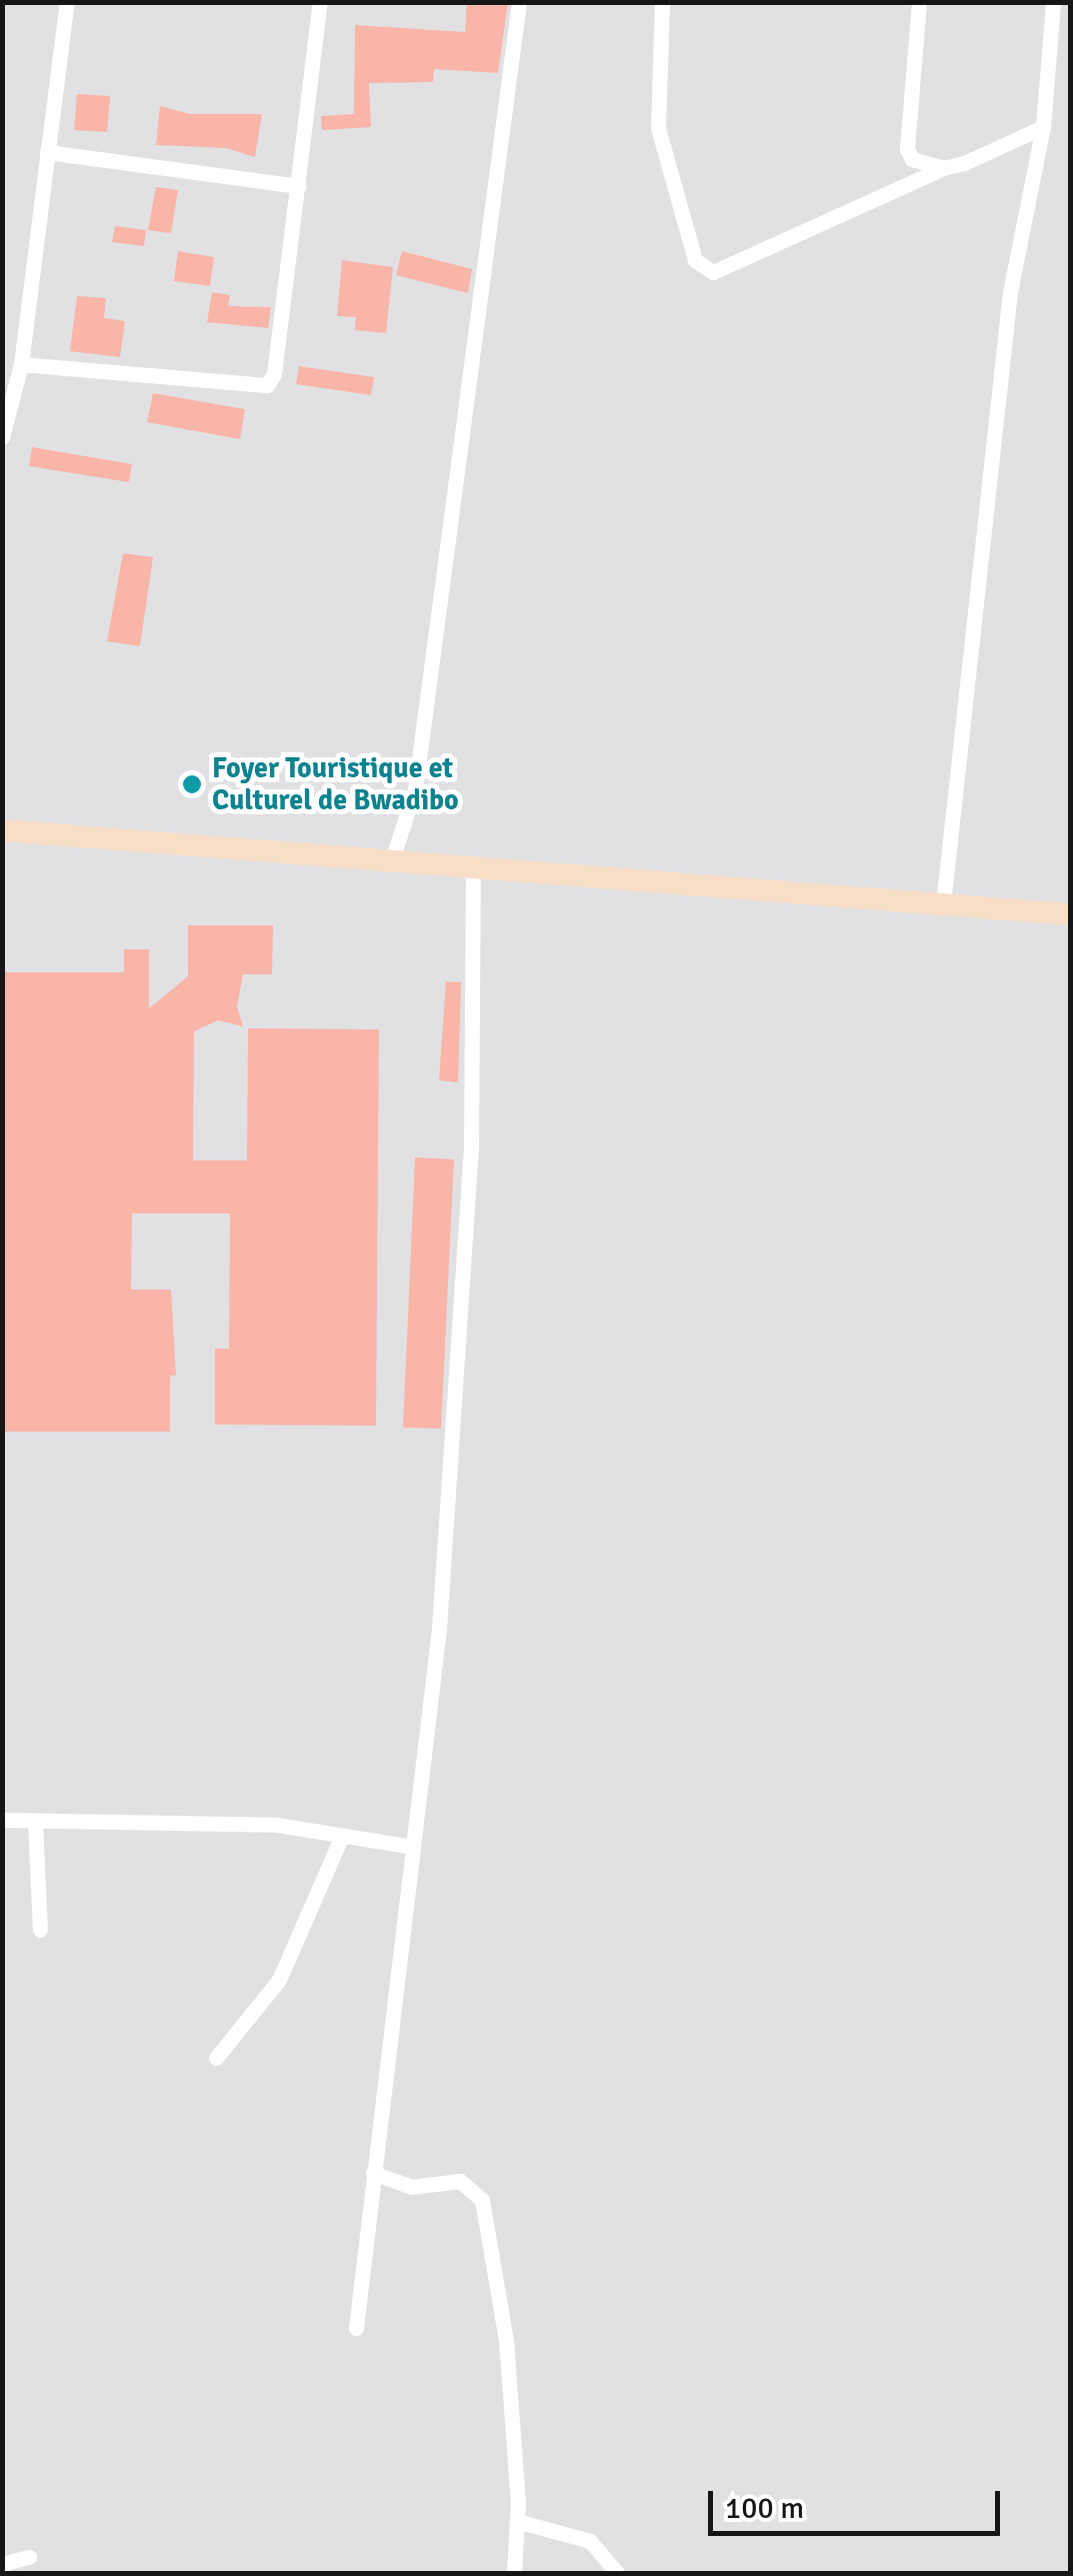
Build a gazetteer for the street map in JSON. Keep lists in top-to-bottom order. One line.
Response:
{"places":["Foyer Touristique et Culturel de Bwadibo"],"scale_bar":"100 m"}
